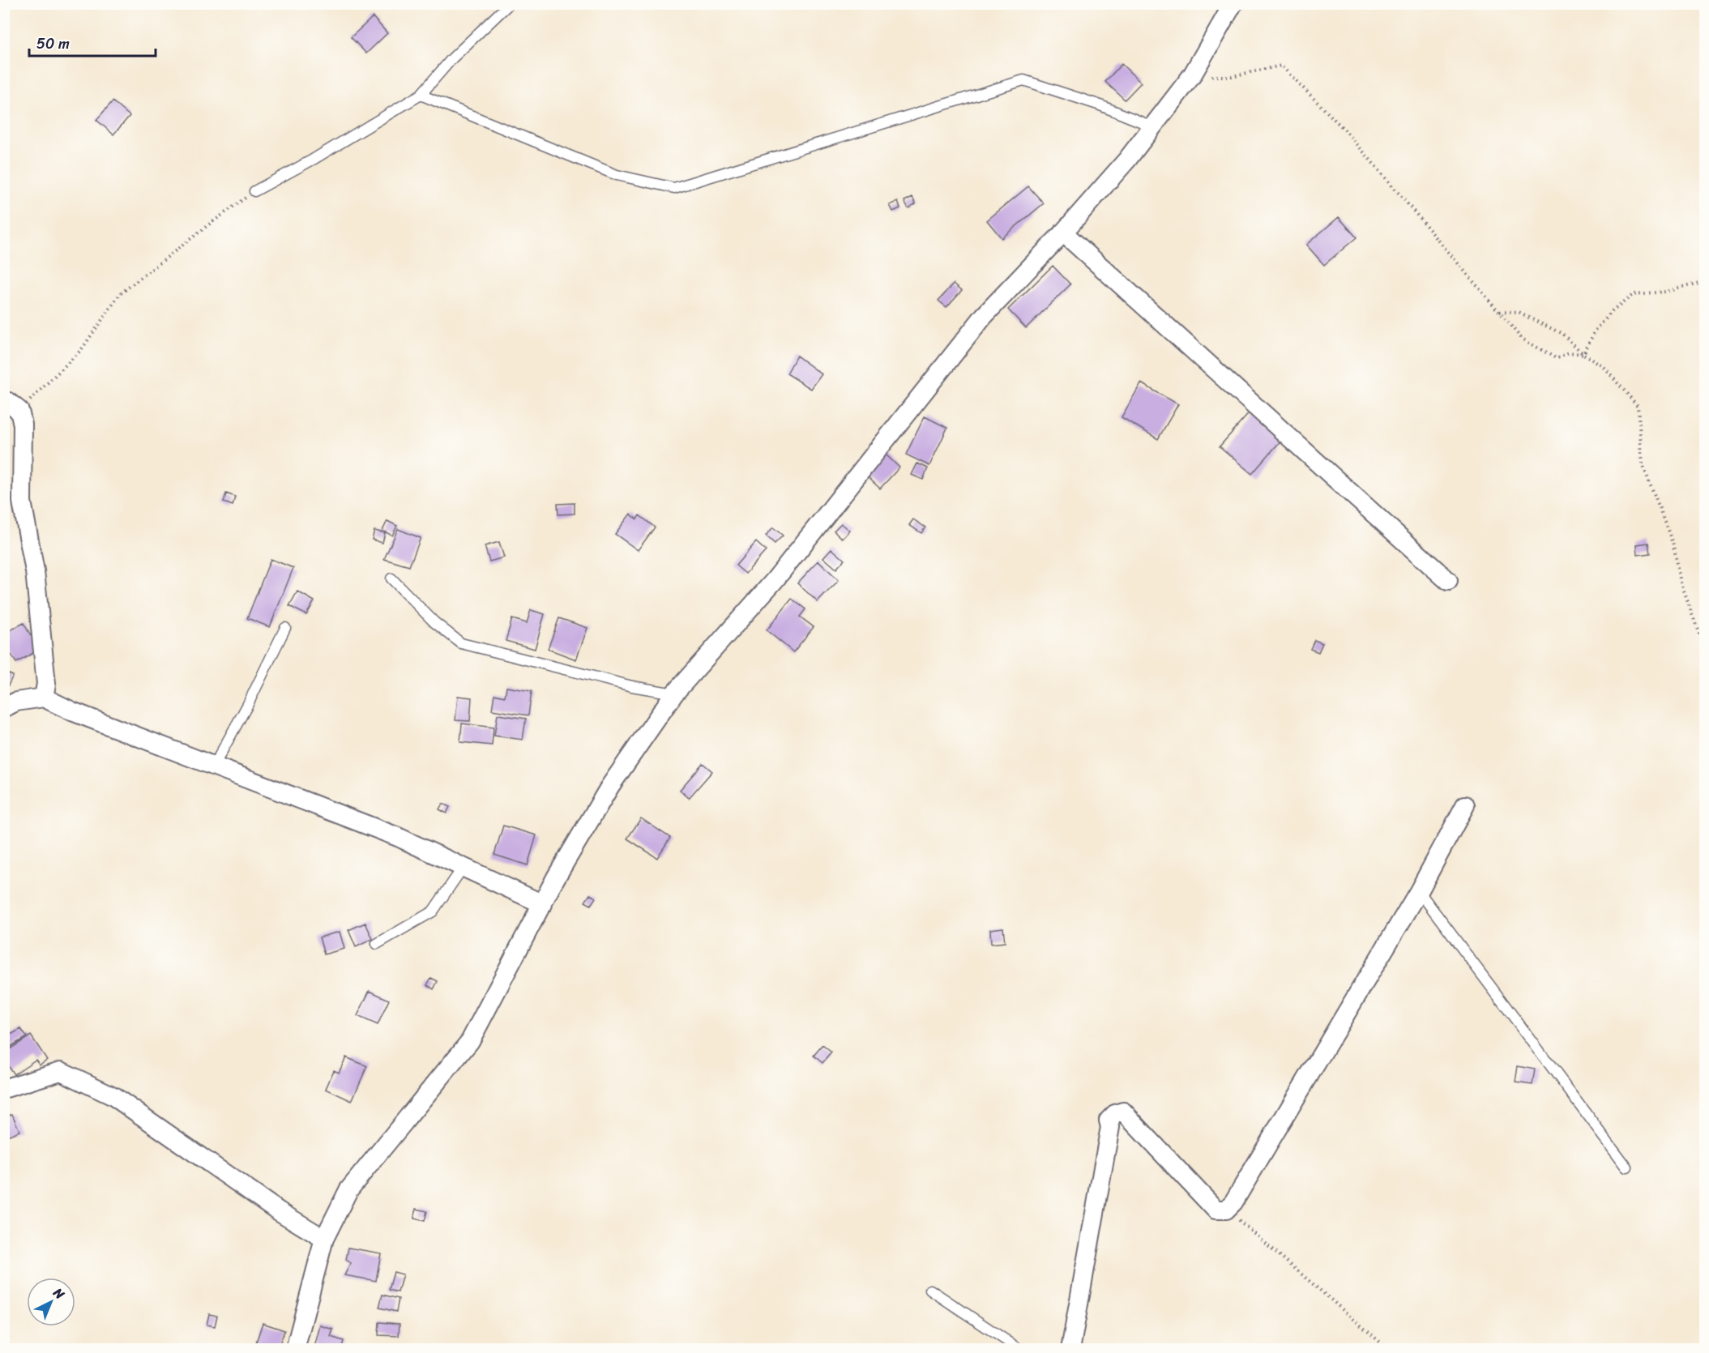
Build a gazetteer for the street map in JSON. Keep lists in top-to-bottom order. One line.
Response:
{"scale_bar":"50 m","north":"top right"}
